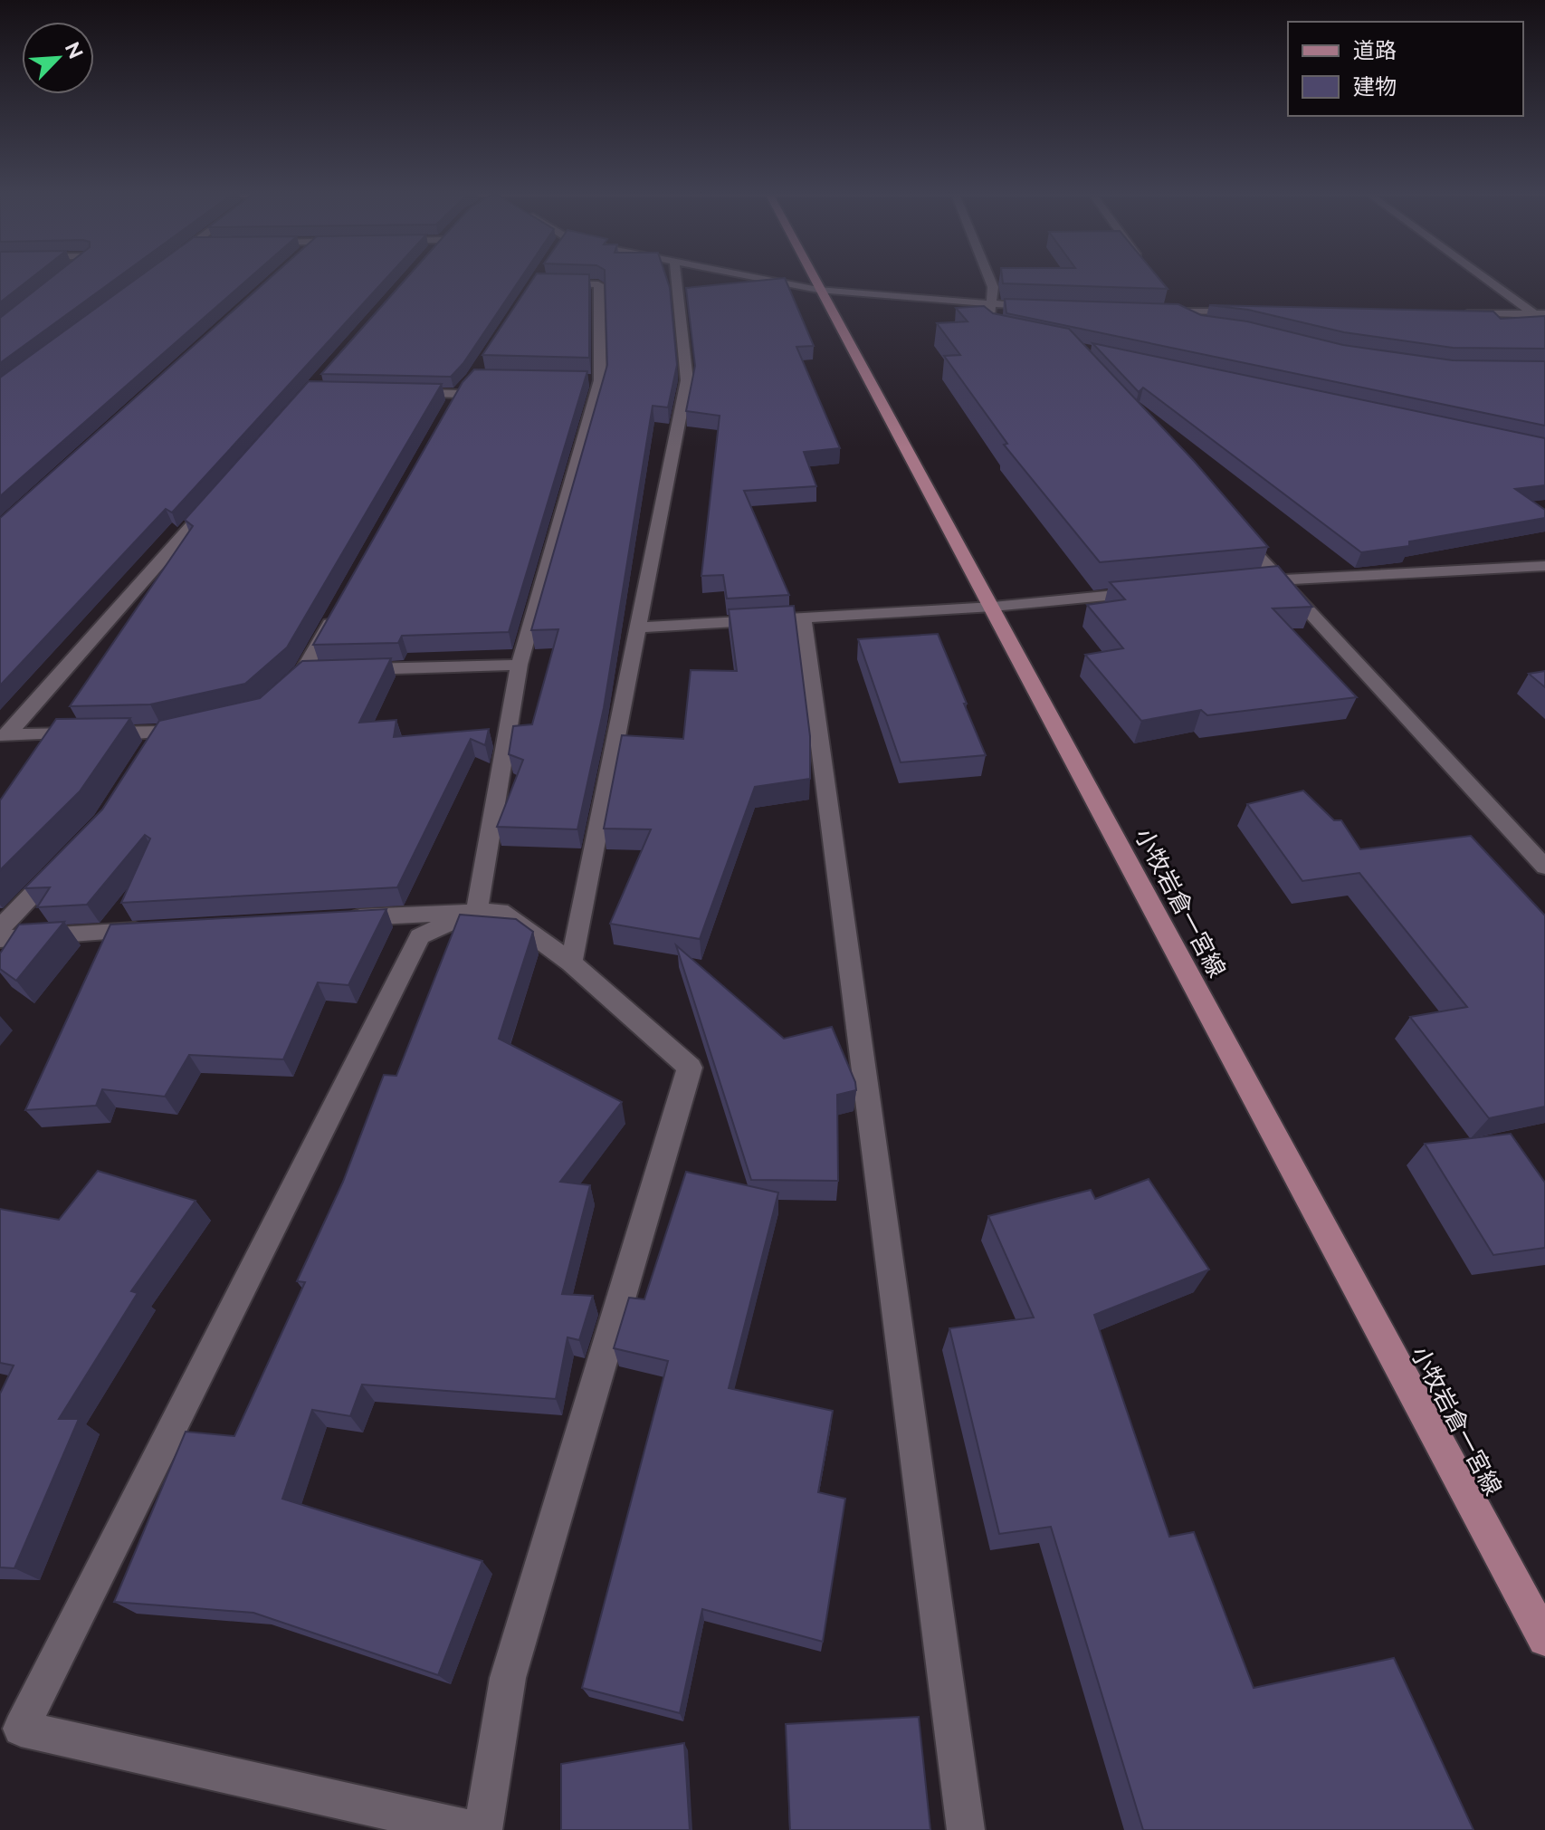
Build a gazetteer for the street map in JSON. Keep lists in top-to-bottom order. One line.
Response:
{"streets":{"main road":["小牧岩倉一宮線"]},"legend":["道路","建物"],"north":"top right"}
